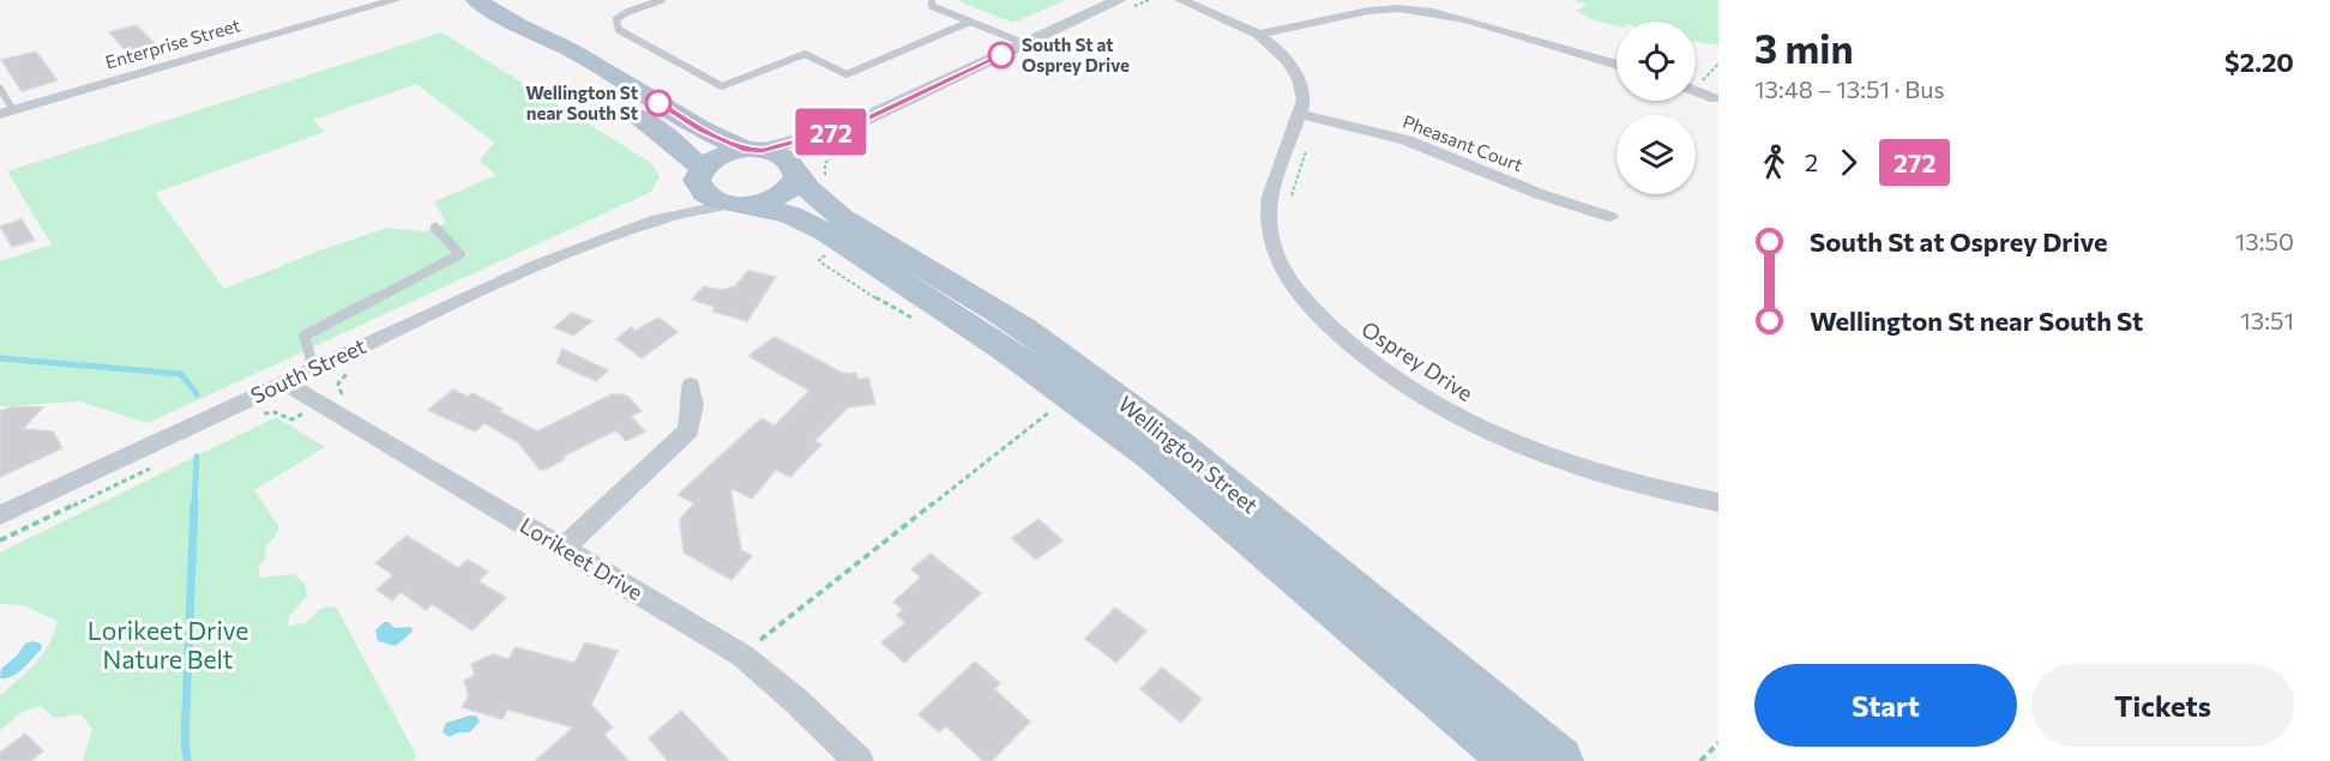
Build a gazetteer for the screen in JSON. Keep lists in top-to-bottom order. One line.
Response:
{"streets":{"main road":["Wellington Street"],"street":["Enterprise Street","Pheasant Court","Osprey Drive","South Street","Lorikeet Drive"]},"crossings":[["Pheasant Court","Osprey Drive"],["South Street","Wellington Street"],["South Street","Lorikeet Drive"]],"parks":["Lorikeet Drive Nature Belt"],"places":["South St at Osprey Drive","Wellington St near South St"],"lines":["bus line 272"],"page":{"on_map":"272","heading":["3 min","13:48 – 13:51 · Bus","$2.20"],"legs":["2","272"],"list":[{"name":"South St at Osprey Drive","value":"13:50"},{"name":"Wellington St near South St","value":"13:51"}],"buttons":["Start","Tickets"]}}
